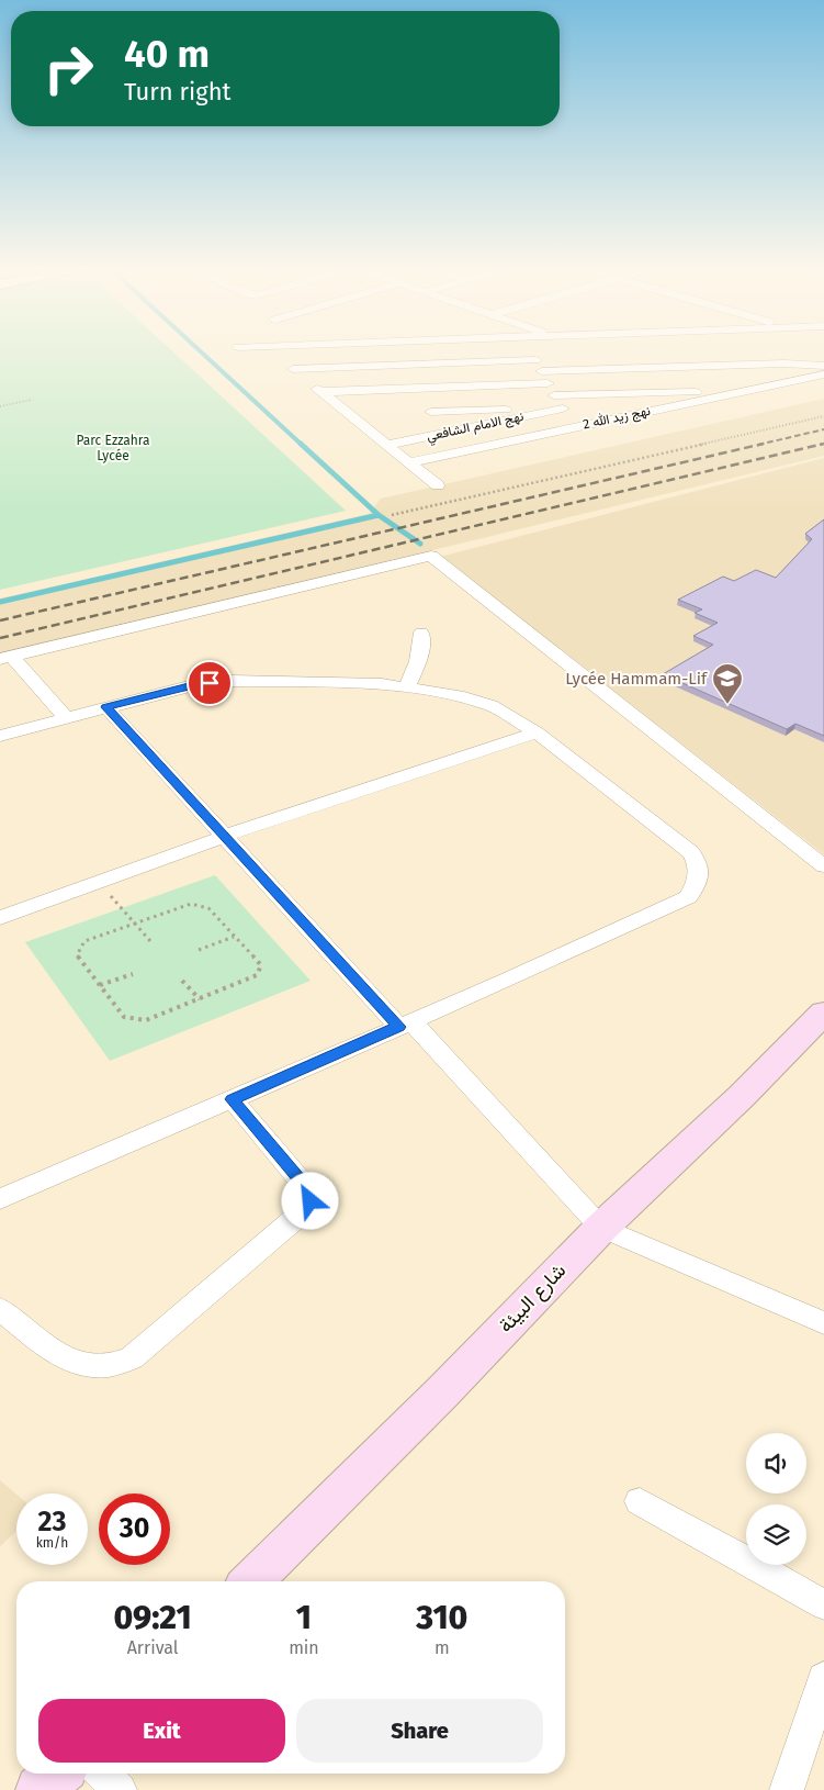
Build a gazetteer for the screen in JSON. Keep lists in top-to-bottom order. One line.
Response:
{"streets":{"main road":["شارع البيئة"],"street":["نهج زيد الله 2","نهج الامام الشافعي"]},"parks":["Parc Ezzahra Lycée"],"places":{"school or university":["Lycée Hammam-Lif"]},"page":{"turn":["40 m","Turn right"],"speed":"23 km/h","limit":"30","eta":["09:21","Arrival","1","min","310","m"],"buttons":["Exit","Share"]}}
